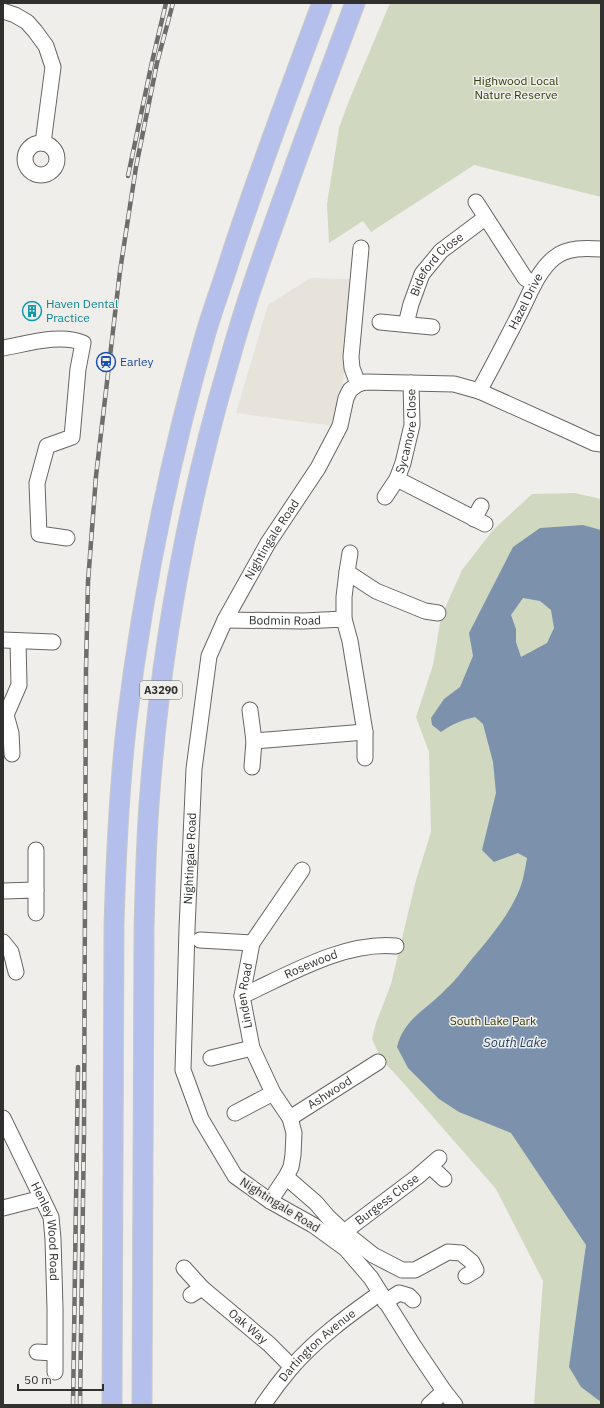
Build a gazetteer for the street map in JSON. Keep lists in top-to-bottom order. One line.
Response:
{"streets":{"main road":["A3290"],"street":["Bideford Close","Hazel Drive","Sycamore Close","Nightingale Road","Bodmin Road","Rosewood","Linden Road","Ashwood","Burgess Close","Henley Wood Road","Oak Way","Dartington Avenue"]},"crossings":[["Nightingale Road","Bodmin Road"],["Nightingale Road","Linden Road"],["Nightingale Road","Dartington Avenue"],["Rosewood","Linden Road"],["Linden Road","Ashwood"],["Linden Road","Burgess Close"],["Oak Way","Dartington Avenue"]],"water":["South Lake"],"parks":["Highwood Local Nature Reserve","South Lake Park"],"places":{"building":["Haven Dental Practice"],"station":["Earley"]},"scale_bar":"50 m"}
